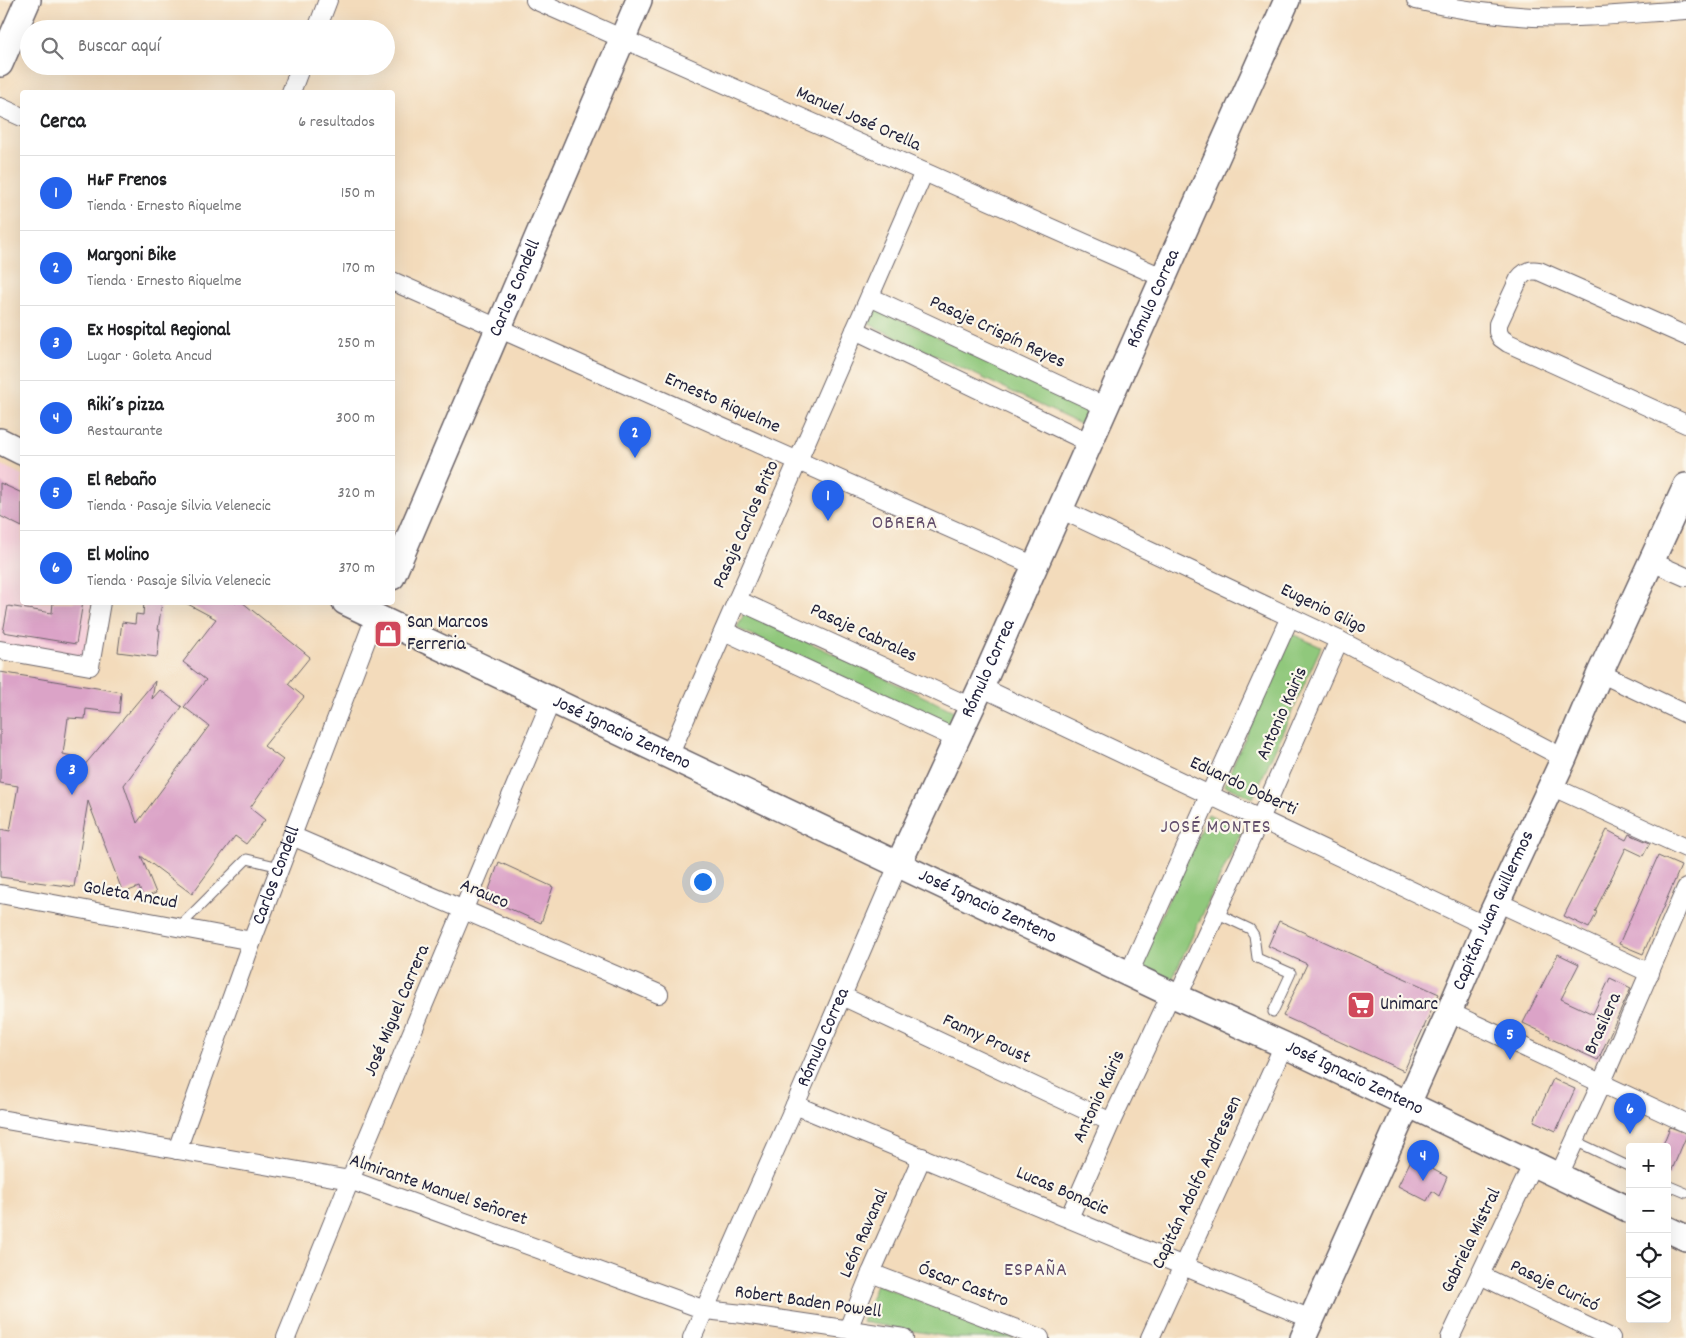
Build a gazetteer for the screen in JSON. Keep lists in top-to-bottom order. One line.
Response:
{"streets":{"street":["Manuel José Orella","Carlos Condell","Rómulo Correa","Pasaje Crispín Reyes","Ernesto Riquelme","Pasaje Carlos Brito","Eugenio Gligo","Pasaje Cabrales","Antonio Kairis","José Ignacio Zenteno","Eduardo Doberti","Arauco","Goleta Ancud","Capitán Juan Guillermos","José Miguel Carrera","Brasilera","Fanny Proust","Capitán Adolfo Andressen","Almirante Manuel Señoret","Lucas Bonacic","León Ravanal","Gabriela Mistral","Óscar Castro","Pasaje Curicó","Robert Baden Powell"]},"crossings":[["Manuel José Orella","Carlos Condell"],["Manuel José Orella","Rómulo Correa"],["Manuel José Orella","Pasaje Carlos Brito"],["Carlos Condell","Ernesto Riquelme"],["Carlos Condell","José Ignacio Zenteno"],["Carlos Condell","Arauco"],["Carlos Condell","Goleta Ancud"],["Carlos Condell","Almirante Manuel Señoret"],["Rómulo Correa","Pasaje Crispín Reyes"],["Rómulo Correa","Ernesto Riquelme"],["Rómulo Correa","Eugenio Gligo"],["Rómulo Correa","Pasaje Cabrales"],["Rómulo Correa","José Ignacio Zenteno"],["Rómulo Correa","Eduardo Doberti"],["Rómulo Correa","Fanny Proust"],["Rómulo Correa","Almirante Manuel Señoret"],["Rómulo Correa","Lucas Bonacic"],["Rómulo Correa","Robert Baden Powell"],["Pasaje Crispín Reyes","Pasaje Carlos Brito"],["Ernesto Riquelme","Pasaje Carlos Brito"],["Pasaje Carlos Brito","Pasaje Cabrales"],["Pasaje Carlos Brito","José Ignacio Zenteno"],["Eugenio Gligo","Antonio Kairis"],["Eugenio Gligo","Capitán Juan Guillermos"],["Pasaje Cabrales","Eduardo Doberti"],["Antonio Kairis","José Ignacio Zenteno"],["Antonio Kairis","Eduardo Doberti"],["Antonio Kairis","Fanny Proust"],["Antonio Kairis","Lucas Bonacic"],["José Ignacio Zenteno","Capitán Juan Guillermos"],["José Ignacio Zenteno","José Miguel Carrera"],["José Ignacio Zenteno","Brasilera"],["José Ignacio Zenteno","Capitán Adolfo Andressen"],["José Ignacio Zenteno","Gabriela Mistral"],["Eduardo Doberti","Capitán Juan Guillermos"],["Arauco","José Miguel Carrera"],["Capitán Juan Guillermos","Lucas Bonacic"],["José Miguel Carrera","Almirante Manuel Señoret"],["Capitán Adolfo Andressen","Lucas Bonacic"],["Almirante Manuel Señoret","Robert Baden Powell"],["Lucas Bonacic","León Ravanal"],["León Ravanal","Óscar Castro"],["León Ravanal","Robert Baden Powell"],["Gabriela Mistral","Pasaje Curicó"]],"districts":["OBRERA","JOSÉ MONTES","ESPAÑA"],"places":{"shop":["San Marcos Ferreria"],"supermarket":["Unimarc"]},"page":{"search":"Buscar aquí","heading":["Cerca","6 resultados"],"list":[{"mark":"1","name":"H&F Frenos","note":"Tienda · Ernesto Riquelme","value":"150 m"},{"mark":"2","name":"Margoni Bike","note":"Tienda · Ernesto Riquelme","value":"170 m"},{"mark":"3","name":"Ex Hospital Regional","note":"Lugar · Goleta Ancud","value":"250 m"},{"mark":"4","name":"Riki´s pizza","note":"Restaurante","value":"300 m"},{"mark":"5","name":"El Rebaño","note":"Tienda · Pasaje Silvia Velenecic","value":"320 m"},{"mark":"6","name":"El Molino","note":"Tienda · Pasaje Silvia Velenecic","value":"370 m"}],"pins":["2","1","3","5","6","4"],"map_buttons":["+","−"]}}
